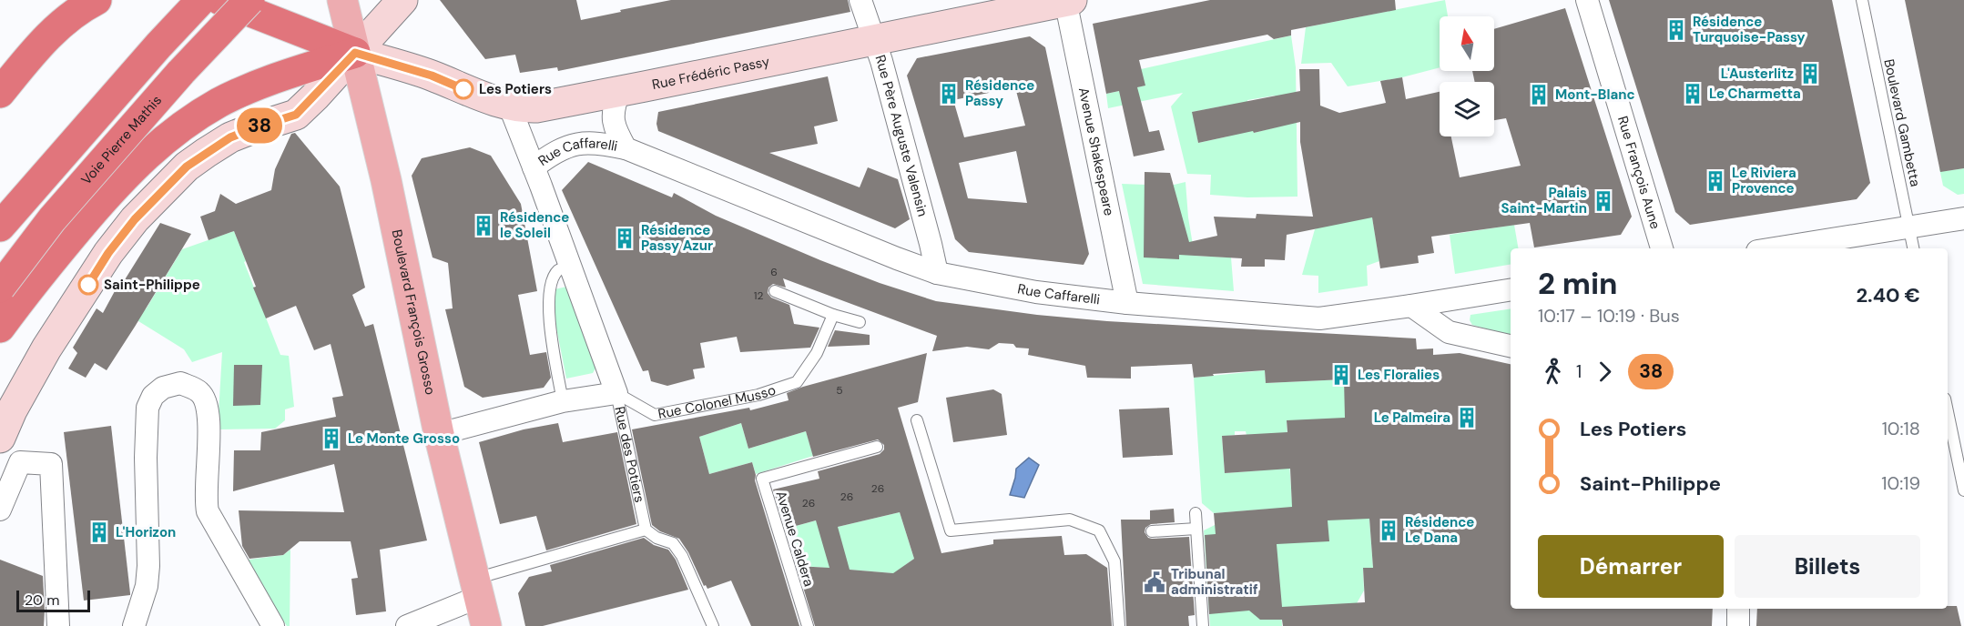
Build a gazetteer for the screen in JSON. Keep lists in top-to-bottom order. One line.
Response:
{"streets":{"highway":["Voie Pierre Mathis"],"main road":["Boulevard François Grosso"],"street":["Rue Frédéric Passy","Rue Père Auguste Valensin","Avenue Shakespeare","Rue Caffarelli","Rue François Aune","Rue des Potiers"],"lane":["Boulevard Gambetta","Rue Colonel Musso","Avenue Caldera"]},"crossings":[["Rue Frédéric Passy","Rue Père Auguste Valensin"],["Rue Frédéric Passy","Avenue Shakespeare"],["Rue Frédéric Passy","Rue Caffarelli"],["Rue Frédéric Passy","Boulevard François Grosso"],["Rue Frédéric Passy","Rue des Potiers"],["Rue Père Auguste Valensin","Rue Caffarelli"],["Avenue Shakespeare","Rue Caffarelli"],["Rue Caffarelli","Rue des Potiers"],["Rue Colonel Musso","Rue des Potiers"]],"places":{"building":["Résidence Turquoise-Passy","L'Austerlitz","Résidence Passy","Le Charmetta","Mont-Blanc","Le Riviera Provence","Palais Saint-Martin","Résidence le Soleil","Résidence Passy Azur","Les Floralies","Le Palmeira","Le Monte Grosso","Résidence Le Dana","L'Horizon"],"other":["Les Potiers","Saint-Philippe"],"public building":["Tribunal administratif"]},"lines":["bus line 38"],"house_numbers":["6","12","5","26","26","26"],"scale_bar":"20 m","north":"top","page":{"on_map":"38","heading":["2 min","10:17 – 10:19 · Bus","2.40 €"],"legs":["1","38"],"list":[{"name":"Les Potiers","value":"10:18"},{"name":"Saint-Philippe","value":"10:19"}],"buttons":["Démarrer","Billets"],"scale":"20 m"}}
